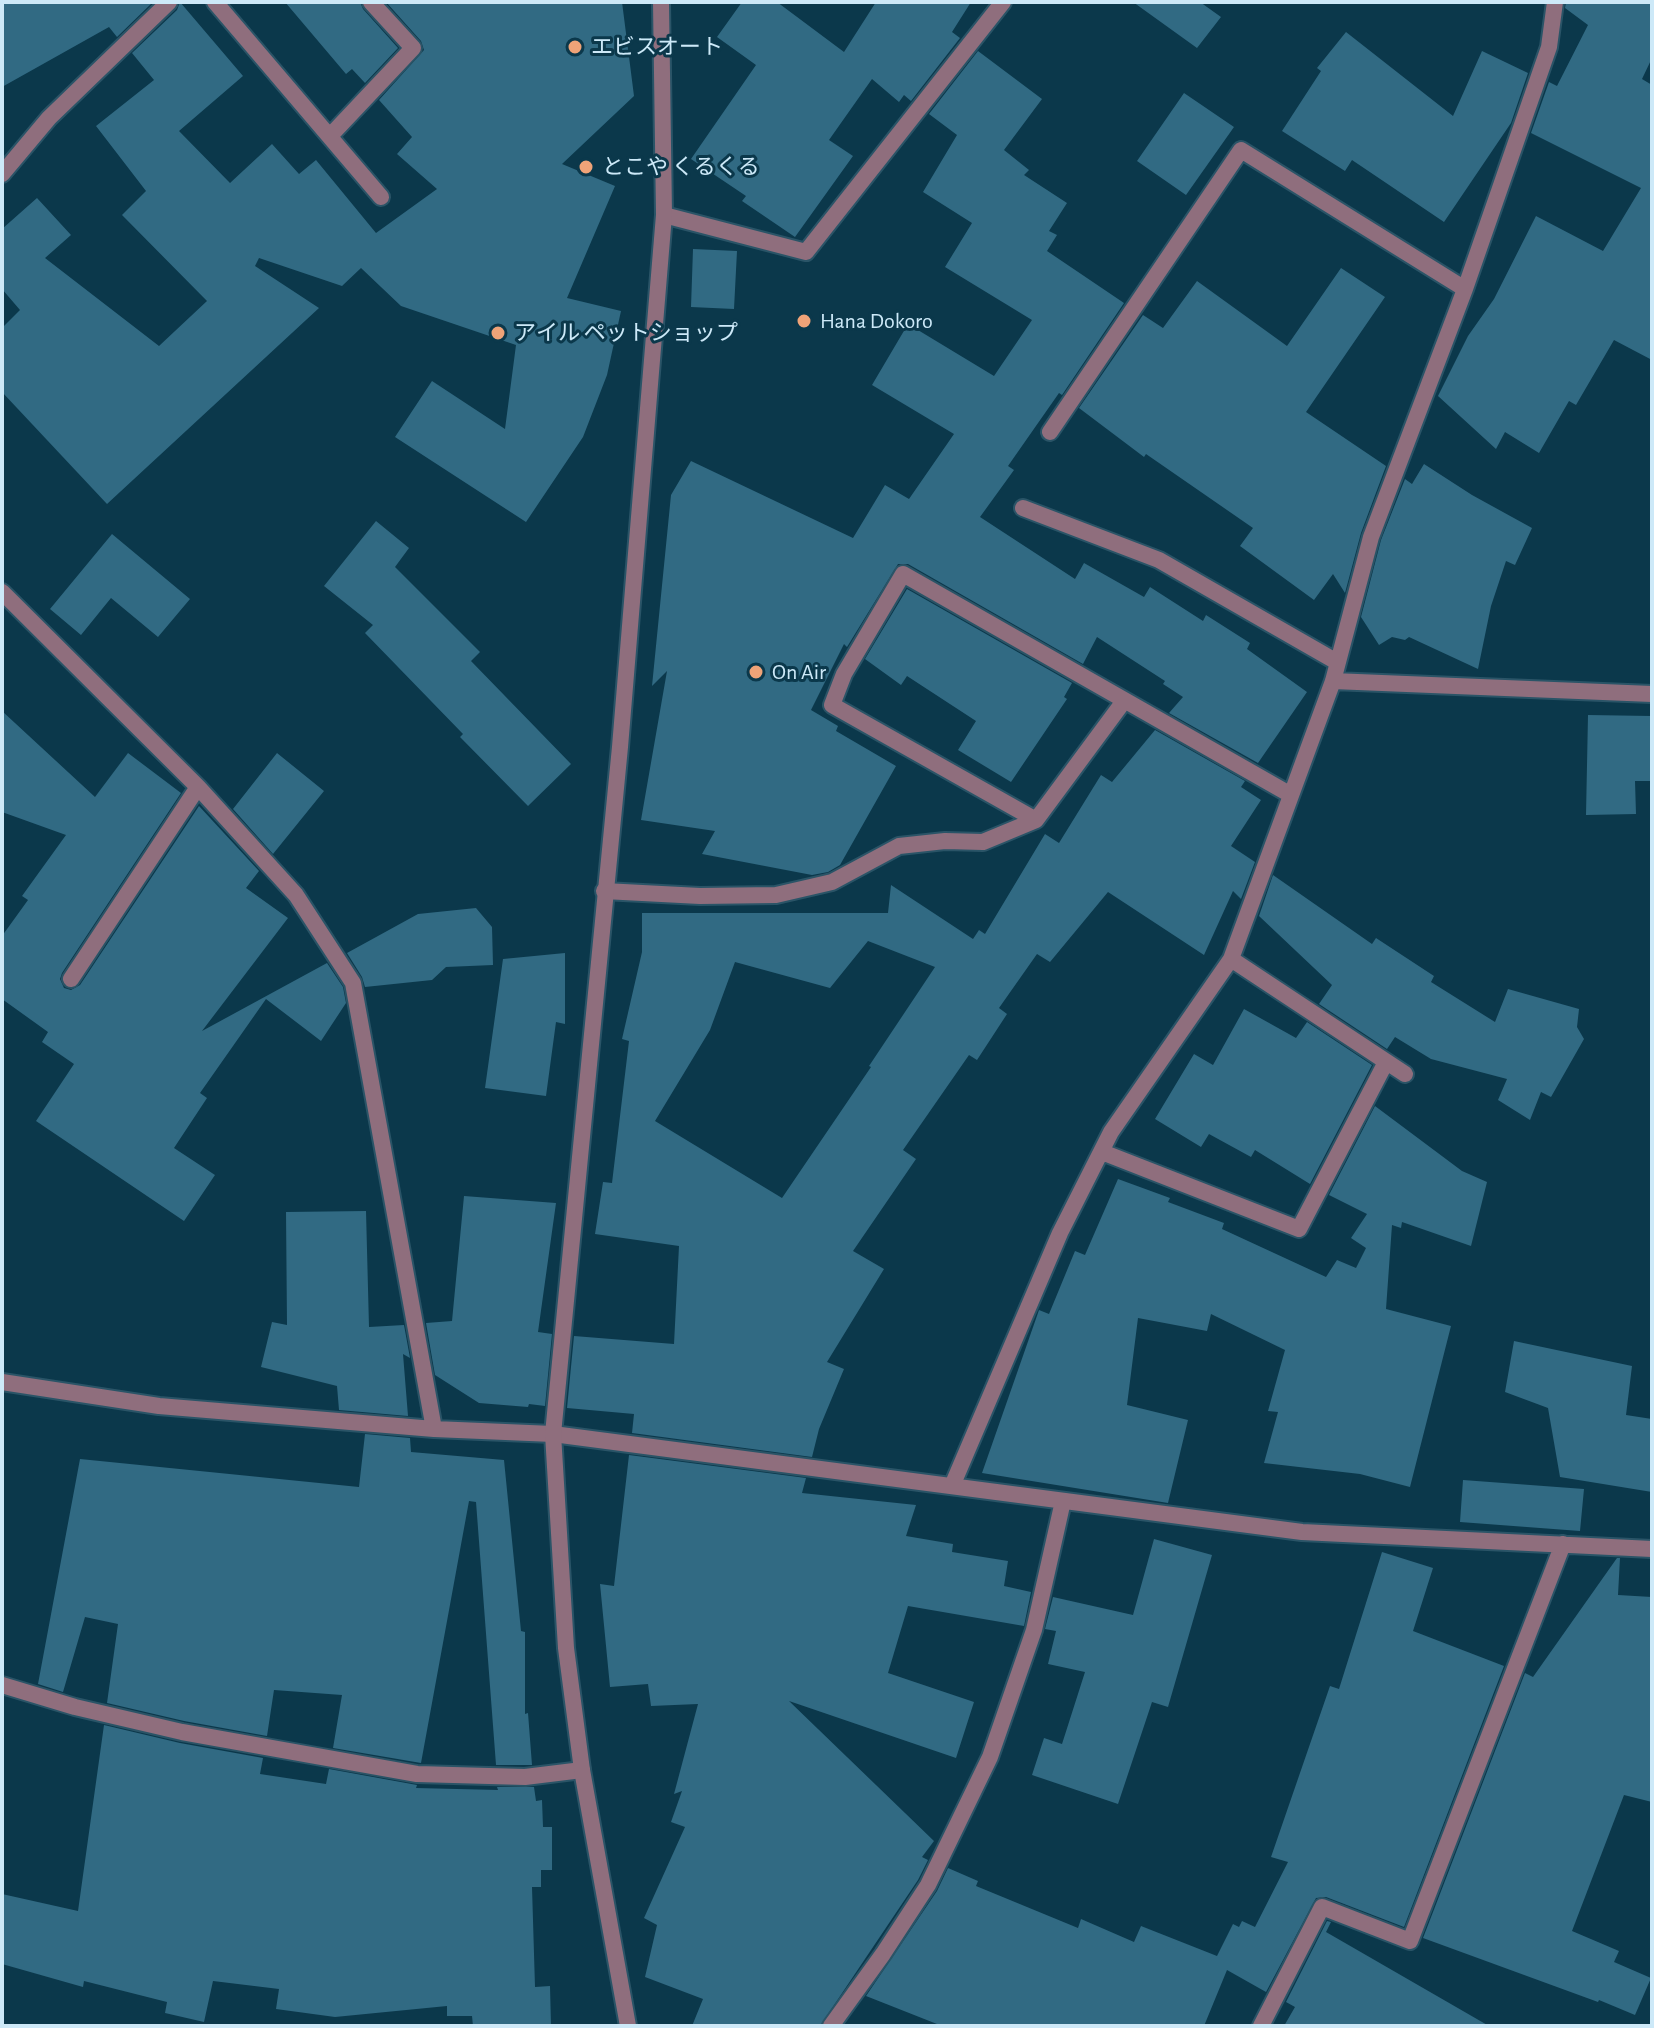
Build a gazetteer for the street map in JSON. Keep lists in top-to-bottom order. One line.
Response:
{"places":["エビスオート","とこや くるくる","Hana Dokoro","アイル ペットショップ","On Air"]}
